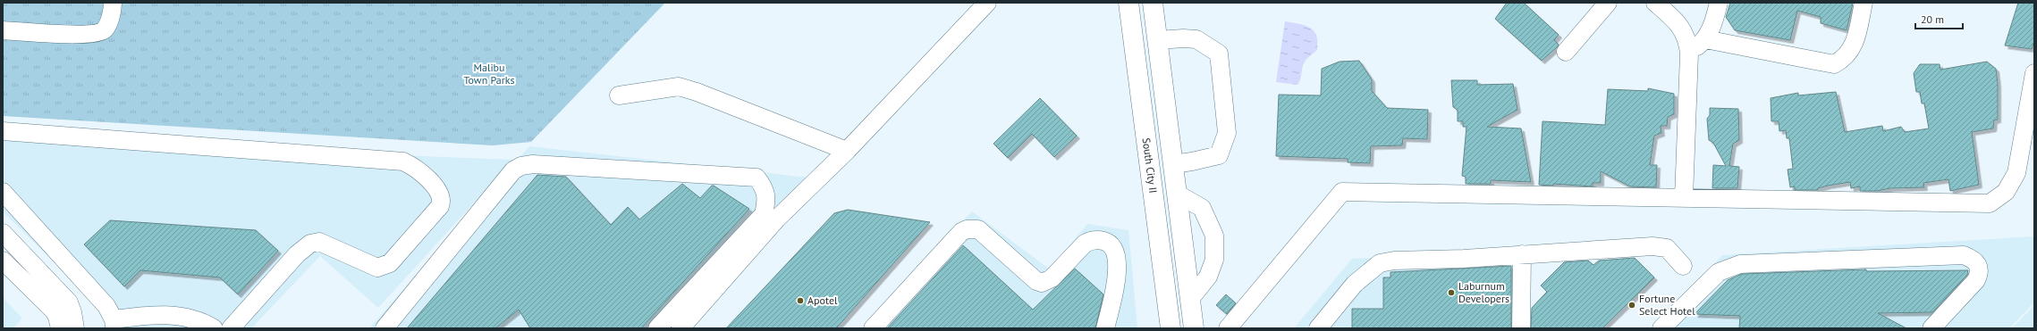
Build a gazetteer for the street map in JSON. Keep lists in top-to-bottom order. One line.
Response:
{"streets":{"main road":["South City II"]},"parks":["Malibu Town Parks"],"places":["Laburnum Developers","Apotel","Fortune Select Hotel"],"scale_bar":"20 m"}
